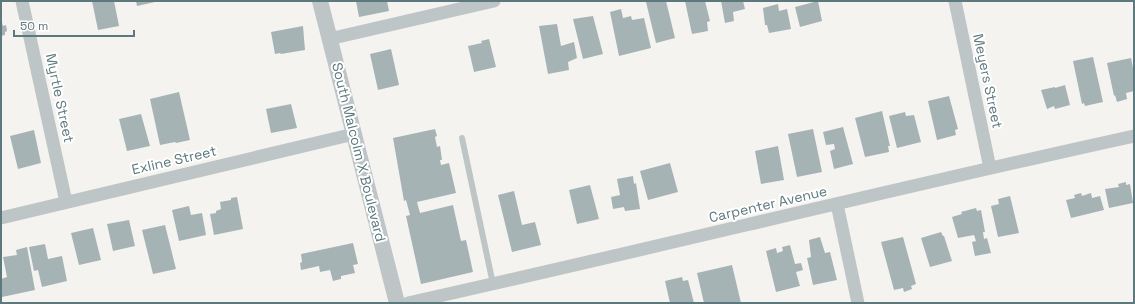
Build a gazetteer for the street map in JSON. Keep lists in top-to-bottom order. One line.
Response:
{"streets":{"street":["Meyers Street","Myrtle Street","South Malcolm X Boulevard","Exline Street","Carpenter Avenue"]},"crossings":[["Meyers Street","Carpenter Avenue"],["Myrtle Street","Exline Street"],["South Malcolm X Boulevard","Exline Street"]],"scale_bar":"50 m"}
